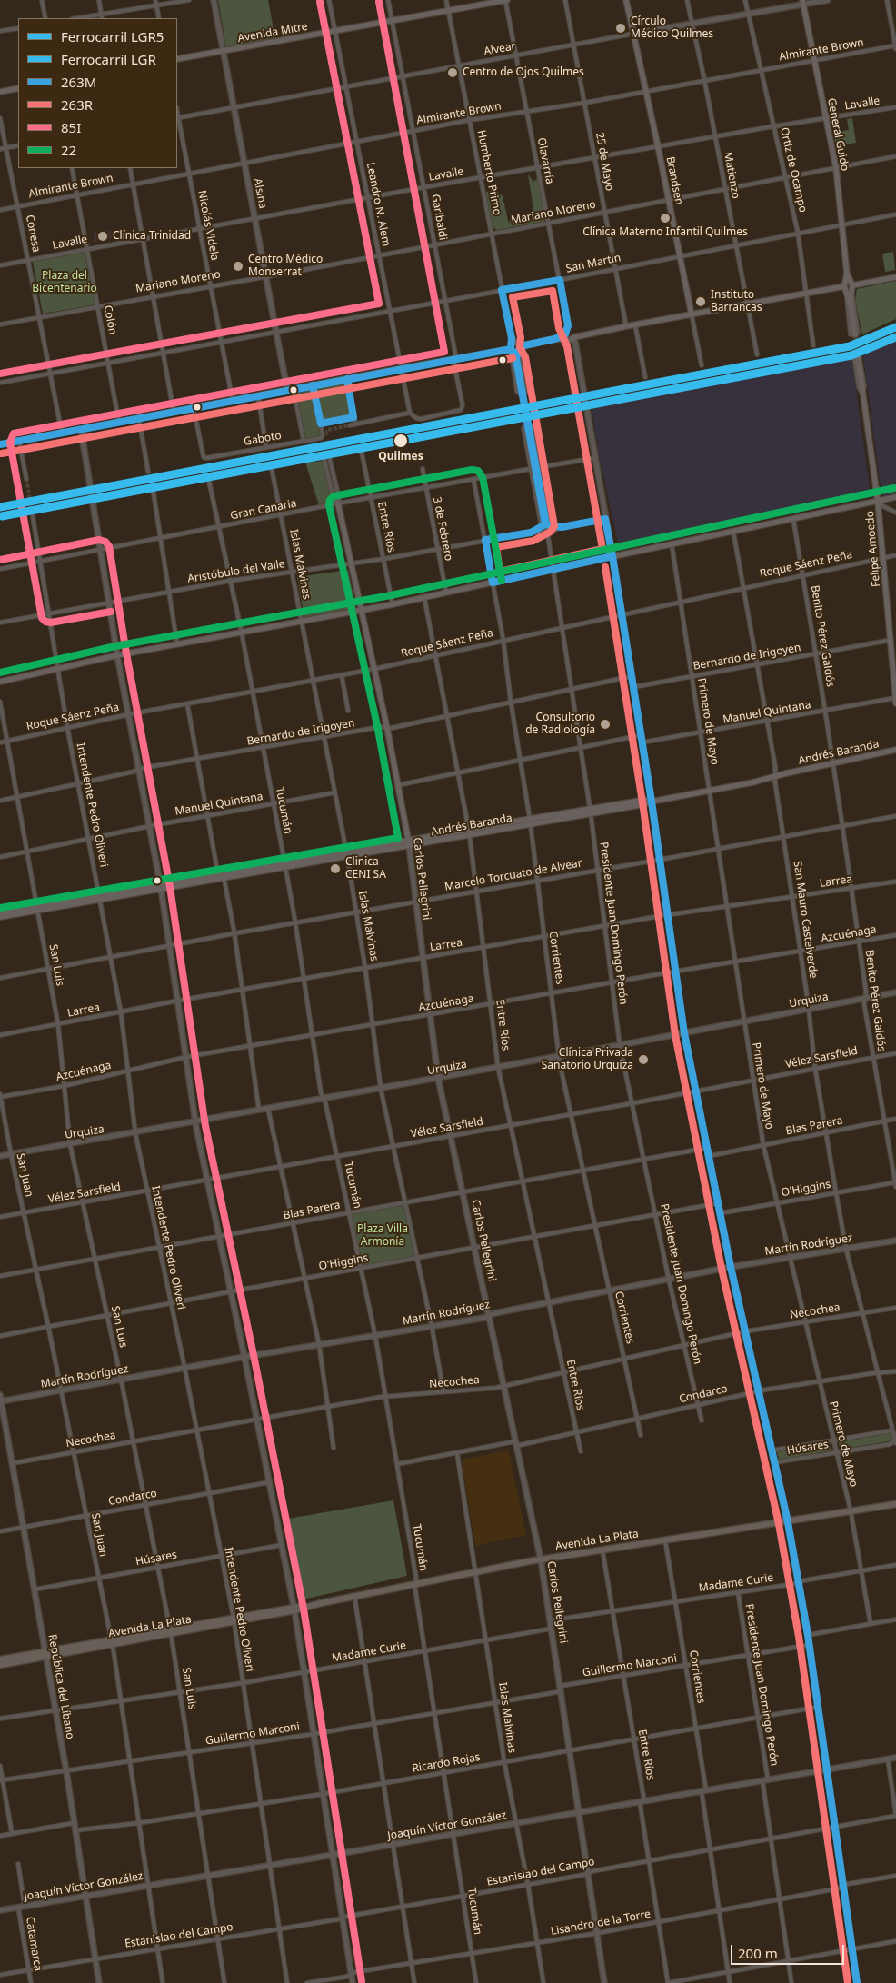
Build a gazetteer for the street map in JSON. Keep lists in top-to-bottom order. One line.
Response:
{"streets":{"main road":["Avenida Mitre","General Guido","Olavarría","Humberto Primo","Brandsen","Felipe Amoedo","Andrés Baranda","Carlos Pellegrini","Avenida La Plata"],"street":["Alvear","Almirante Brown","Lavalle","25 de Mayo","Ortiz de Ocampo","Matienzo","Alsina","Leandro N. Alem","Mariano Moreno","Garibaldi","Nicolás Videla","Conesa","San Martín","Colón","Gaboto","Gran Canaria","Entre Ríos","3 de Febrero","Islas Malvinas","Roque Sáenz Peña","Aristóbulo del Valle","Benito Pérez Galdós","Bernardo de Irigoyen","Manuel Quintana","Primero de Mayo","Intendente Pedro Oliveri","Tucumán","Marcelo Torcuato de Alvear","Larrea","San Mauro Castelverde","Presidente Juan Domingo Perón","Azcuénaga","Corrientes","San Luis","Urquiza","Vélez Sarsfield","Blas Parera","San Juan","O'Higgins","Martín Rodríguez","Necochea","Condarco","Húsares","Madame Curie","Guillermo Marconi","República del Líbano","Ricardo Rojas","Joaquín Víctor González","Estanislao del Campo","Lisandro de la Torre","Catamarca"]},"crossings":[["Avenida Mitre","Olavarría"],["Avenida Mitre","Humberto Primo"],["Avenida Mitre","Alsina"],["Avenida Mitre","Leandro N. Alem"],["Avenida Mitre","Garibaldi"],["Alvear","General Guido"],["Alvear","Olavarría"],["Alvear","25 de Mayo"],["Alvear","Ortiz de Ocampo"],["Alvear","Humberto Primo"],["Alvear","Matienzo"],["Alvear","Brandsen"],["Alvear","Alsina"],["Alvear","Leandro N. Alem"],["Alvear","Garibaldi"],["Alvear","Nicolás Videla"],["Almirante Brown","General Guido"],["Almirante Brown","Olavarría"],["Almirante Brown","25 de Mayo"],["Almirante Brown","Ortiz de Ocampo"],["Almirante Brown","Humberto Primo"],["Almirante Brown","Matienzo"],["Almirante Brown","Brandsen"],["Almirante Brown","Alsina"],["Almirante Brown","Leandro N. Alem"],["Almirante Brown","Garibaldi"],["Almirante Brown","Nicolás Videla"],["Almirante Brown","Conesa"],["Almirante Brown","Colón"],["Lavalle","General Guido"],["Lavalle","Olavarría"],["Lavalle","25 de Mayo"],["Lavalle","Ortiz de Ocampo"],["Lavalle","Humberto Primo"],["Lavalle","Matienzo"],["Lavalle","Brandsen"],["Lavalle","Alsina"],["Lavalle","Leandro N. Alem"],["Lavalle","Garibaldi"],["Lavalle","Nicolás Videla"],["Lavalle","Conesa"],["Lavalle","Colón"],["General Guido","Mariano Moreno"],["General Guido","San Martín"],["Olavarría","Mariano Moreno"],["Olavarría","San Martín"],["Olavarría","Aristóbulo del Valle"],["25 de Mayo","Mariano Moreno"],["25 de Mayo","San Martín"],["Ortiz de Ocampo","Mariano Moreno"],["Ortiz de Ocampo","San Martín"],["Humberto Primo","Mariano Moreno"],["Humberto Primo","San Martín"],["Matienzo","Mariano Moreno"],["Matienzo","San Martín"],["Brandsen","Mariano Moreno"],["Brandsen","San Martín"],["Alsina","Mariano Moreno"],["Alsina","San Martín"],["Leandro N. Alem","Mariano Moreno"],["Leandro N. Alem","Garibaldi"],["Leandro N. Alem","San Martín"],["Mariano Moreno","Garibaldi"],["Mariano Moreno","Nicolás Videla"],["Mariano Moreno","Conesa"],["Mariano Moreno","Colón"],["Garibaldi","San Martín"],["Nicolás Videla","San Martín"],["Conesa","San Martín"],["San Martín","Colón"],["Gran Canaria","Entre Ríos"],["Gran Canaria","3 de Febrero"],["Gran Canaria","Islas Malvinas"],["Gran Canaria","Intendente Pedro Oliveri"],["Gran Canaria","Tucumán"],["Gran Canaria","Carlos Pellegrini"],["Gran Canaria","Presidente Juan Domingo Perón"],["Gran Canaria","Corrientes"],["Entre Ríos","Roque Sáenz Peña"],["Entre Ríos","Aristóbulo del Valle"],["Entre Ríos","Bernardo de Irigoyen"],["Entre Ríos","Andrés Baranda"],["Entre Ríos","Marcelo Torcuato de Alvear"],["Entre Ríos","Carlos Pellegrini"],["Entre Ríos","Larrea"],["Entre Ríos","Azcuénaga"],["Entre Ríos","Urquiza"],["Entre Ríos","Vélez Sarsfield"],["Entre Ríos","Blas Parera"],["Entre Ríos","O'Higgins"],["Entre Ríos","Martín Rodríguez"],["Entre Ríos","Necochea"],["Entre Ríos","Condarco"],["Entre Ríos","Avenida La Plata"],["Entre Ríos","Madame Curie"],["Entre Ríos","Guillermo Marconi"],["Entre Ríos","Ricardo Rojas"],["Entre Ríos","Joaquín Víctor González"],["Entre Ríos","Estanislao del Campo"],["Entre Ríos","Lisandro de la Torre"],["3 de Febrero","Aristóbulo del Valle"],["Felipe Amoedo","Roque Sáenz Peña"],["Felipe Amoedo","Bernardo de Irigoyen"],["Felipe Amoedo","Manuel Quintana"],["Islas Malvinas","Roque Sáenz Peña"],["Islas Malvinas","Aristóbulo del Valle"],["Islas Malvinas","Bernardo de Irigoyen"],["Islas Malvinas","Manuel Quintana"],["Islas Malvinas","Andrés Baranda"],["Islas Malvinas","Tucumán"],["Islas Malvinas","Marcelo Torcuato de Alvear"],["Islas Malvinas","Larrea"],["Islas Malvinas","Azcuénaga"],["Islas Malvinas","Urquiza"],["Islas Malvinas","Vélez Sarsfield"],["Islas Malvinas","Blas Parera"],["Islas Malvinas","O'Higgins"],["Islas Malvinas","Martín Rodríguez"],["Islas Malvinas","Necochea"],["Islas Malvinas","Condarco"],["Islas Malvinas","Avenida La Plata"],["Islas Malvinas","Madame Curie"],["Islas Malvinas","Guillermo Marconi"],["Islas Malvinas","Ricardo Rojas"],["Islas Malvinas","Joaquín Víctor González"],["Islas Malvinas","Estanislao del Campo"],["Islas Malvinas","Lisandro de la Torre"],["Roque Sáenz Peña","Benito Pérez Galdós"],["Roque Sáenz Peña","Primero de Mayo"],["Roque Sáenz Peña","Intendente Pedro Oliveri"],["Roque Sáenz Peña","Tucumán"],["Roque Sáenz Peña","Carlos Pellegrini"],["Roque Sáenz Peña","San Mauro Castelverde"],["Roque Sáenz Peña","Presidente Juan Domingo Perón"],["Roque Sáenz Peña","Corrientes"],["Roque Sáenz Peña","San Luis"],["Aristóbulo del Valle","Intendente Pedro Oliveri"],["Aristóbulo del Valle","Tucumán"],["Aristóbulo del Valle","Carlos Pellegrini"],["Aristóbulo del Valle","Presidente Juan Domingo Perón"],["Aristóbulo del Valle","Corrientes"],["Benito Pérez Galdós","Bernardo de Irigoyen"],["Benito Pérez Galdós","Manuel Quintana"],["Benito Pérez Galdós","Andrés Baranda"],["Benito Pérez Galdós","Marcelo Torcuato de Alvear"],["Benito Pérez Galdós","Larrea"],["Benito Pérez Galdós","Azcuénaga"],["Benito Pérez Galdós","Urquiza"],["Benito Pérez Galdós","Vélez Sarsfield"],["Benito Pérez Galdós","Blas Parera"],["Benito Pérez Galdós","O'Higgins"],["Bernardo de Irigoyen","Primero de Mayo"],["Bernardo de Irigoyen","Intendente Pedro Oliveri"],["Bernardo de Irigoyen","Tucumán"],["Bernardo de Irigoyen","Carlos Pellegrini"],["Bernardo de Irigoyen","San Mauro Castelverde"],["Bernardo de Irigoyen","Presidente Juan Domingo Perón"],["Bernardo de Irigoyen","Corrientes"],["Bernardo de Irigoyen","San Luis"],["Manuel Quintana","Primero de Mayo"],["Manuel Quintana","Intendente Pedro Oliveri"],["Manuel Quintana","Tucumán"],["Manuel Quintana","San Mauro Castelverde"],["Manuel Quintana","San Luis"],["Primero de Mayo","Andrés Baranda"],["Primero de Mayo","Marcelo Torcuato de Alvear"],["Primero de Mayo","Larrea"],["Primero de Mayo","Azcuénaga"],["Primero de Mayo","Urquiza"],["Primero de Mayo","Vélez Sarsfield"],["Primero de Mayo","Blas Parera"],["Primero de Mayo","O'Higgins"],["Primero de Mayo","Martín Rodríguez"],["Primero de Mayo","Necochea"],["Primero de Mayo","Condarco"],["Primero de Mayo","Húsares"],["Primero de Mayo","Avenida La Plata"],["Primero de Mayo","Madame Curie"],["Andrés Baranda","Intendente Pedro Oliveri"],["Andrés Baranda","Tucumán"],["Andrés Baranda","Carlos Pellegrini"],["Andrés Baranda","San Mauro Castelverde"],["Andrés Baranda","Presidente Juan Domingo Perón"],["Andrés Baranda","Corrientes"],["Andrés Baranda","San Luis"],["Intendente Pedro Oliveri","Marcelo Torcuato de Alvear"],["Intendente Pedro Oliveri","Larrea"],["Intendente Pedro Oliveri","Azcuénaga"],["Intendente Pedro Oliveri","Urquiza"],["Intendente Pedro Oliveri","Vélez Sarsfield"],["Intendente Pedro Oliveri","Blas Parera"],["Intendente Pedro Oliveri","O'Higgins"],["Intendente Pedro Oliveri","Martín Rodríguez"],["Intendente Pedro Oliveri","Necochea"],["Intendente Pedro Oliveri","Condarco"],["Intendente Pedro Oliveri","Húsares"],["Intendente Pedro Oliveri","Avenida La Plata"],["Intendente Pedro Oliveri","Madame Curie"],["Intendente Pedro Oliveri","Guillermo Marconi"],["Intendente Pedro Oliveri","Ricardo Rojas"],["Intendente Pedro Oliveri","Joaquín Víctor González"],["Intendente Pedro Oliveri","Estanislao del Campo"],["Tucumán","Marcelo Torcuato de Alvear"],["Tucumán","Larrea"],["Tucumán","Azcuénaga"],["Tucumán","Urquiza"],["Tucumán","Vélez Sarsfield"],["Tucumán","Blas Parera"],["Tucumán","O'Higgins"],["Tucumán","Martín Rodríguez"],["Tucumán","Necochea"],["Tucumán","Condarco"],["Tucumán","Avenida La Plata"],["Tucumán","Madame Curie"],["Tucumán","Guillermo Marconi"],["Tucumán","Ricardo Rojas"],["Tucumán","Joaquín Víctor González"],["Tucumán","Estanislao del Campo"],["Tucumán","Lisandro de la Torre"],["Marcelo Torcuato de Alvear","Carlos Pellegrini"],["Marcelo Torcuato de Alvear","San Mauro Castelverde"],["Marcelo Torcuato de Alvear","Presidente Juan Domingo Perón"],["Marcelo Torcuato de Alvear","Corrientes"],["Marcelo Torcuato de Alvear","San Luis"],["Carlos Pellegrini","Larrea"],["Carlos Pellegrini","Azcuénaga"],["Carlos Pellegrini","Urquiza"],["Carlos Pellegrini","Vélez Sarsfield"],["Carlos Pellegrini","Blas Parera"],["Carlos Pellegrini","O'Higgins"],["Carlos Pellegrini","Martín Rodríguez"],["Carlos Pellegrini","Necochea"],["Carlos Pellegrini","Condarco"],["Carlos Pellegrini","Avenida La Plata"],["Carlos Pellegrini","Madame Curie"],["Carlos Pellegrini","Guillermo Marconi"],["Carlos Pellegrini","Ricardo Rojas"],["Carlos Pellegrini","Joaquín Víctor González"],["Carlos Pellegrini","Estanislao del Campo"],["Carlos Pellegrini","Lisandro de la Torre"],["Larrea","San Mauro Castelverde"],["Larrea","Presidente Juan Domingo Perón"],["Larrea","Corrientes"],["Larrea","San Luis"],["San Mauro Castelverde","Azcuénaga"],["San Mauro Castelverde","Urquiza"],["San Mauro Castelverde","Vélez Sarsfield"],["San Mauro Castelverde","Blas Parera"],["San Mauro Castelverde","O'Higgins"],["San Mauro Castelverde","Martín Rodríguez"],["San Mauro Castelverde","Necochea"],["San Mauro Castelverde","Condarco"],["San Mauro Castelverde","Húsares"],["Presidente Juan Domingo Perón","Azcuénaga"],["Presidente Juan Domingo Perón","Urquiza"],["Presidente Juan Domingo Perón","Vélez Sarsfield"],["Presidente Juan Domingo Perón","Blas Parera"],["Presidente Juan Domingo Perón","O'Higgins"],["Presidente Juan Domingo Perón","Martín Rodríguez"],["Presidente Juan Domingo Perón","Necochea"],["Presidente Juan Domingo Perón","Condarco"],["Presidente Juan Domingo Perón","Madame Curie"],["Presidente Juan Domingo Perón","Guillermo Marconi"],["Presidente Juan Domingo Perón","Ricardo Rojas"],["Presidente Juan Domingo Perón","Joaquín Víctor González"],["Presidente Juan Domingo Perón","Estanislao del Campo"],["Presidente Juan Domingo Perón","Lisandro de la Torre"],["Azcuénaga","Corrientes"],["Azcuénaga","San Luis"],["Azcuénaga","San Juan"],["Corrientes","Urquiza"],["Corrientes","Vélez Sarsfield"],["Corrientes","Blas Parera"],["Corrientes","O'Higgins"],["Corrientes","Martín Rodríguez"],["Corrientes","Necochea"],["Corrientes","Condarco"],["Corrientes","Avenida La Plata"],["Corrientes","Madame Curie"],["Corrientes","Guillermo Marconi"],["Corrientes","Ricardo Rojas"],["Corrientes","Joaquín Víctor González"],["Corrientes","Estanislao del Campo"],["Corrientes","Lisandro de la Torre"],["San Luis","Urquiza"],["San Luis","Vélez Sarsfield"],["San Luis","Blas Parera"],["San Luis","O'Higgins"],["San Luis","Martín Rodríguez"],["San Luis","Necochea"],["San Luis","Condarco"],["San Luis","Húsares"],["San Luis","Avenida La Plata"],["San Luis","Madame Curie"],["San Luis","Guillermo Marconi"],["San Luis","Ricardo Rojas"],["San Luis","Joaquín Víctor González"],["San Luis","Estanislao del Campo"],["Urquiza","San Juan"],["Vélez Sarsfield","San Juan"],["Blas Parera","San Juan"],["San Juan","O'Higgins"],["San Juan","Martín Rodríguez"],["San Juan","Necochea"],["San Juan","Condarco"],["San Juan","Húsares"],["San Juan","Avenida La Plata"],["San Juan","Madame Curie"],["San Juan","Guillermo Marconi"],["San Juan","Ricardo Rojas"],["San Juan","Joaquín Víctor González"],["San Juan","Estanislao del Campo"],["Martín Rodríguez","República del Líbano"],["Necochea","República del Líbano"],["Condarco","República del Líbano"],["Húsares","República del Líbano"],["Avenida La Plata","República del Líbano"],["Madame Curie","República del Líbano"],["Guillermo Marconi","República del Líbano"],["República del Líbano","Ricardo Rojas"],["República del Líbano","Joaquín Víctor González"],["República del Líbano","Estanislao del Campo"],["Joaquín Víctor González","Catamarca"],["Estanislao del Campo","Catamarca"]],"parks":["Plaza del Bicentenario","Plaza Villa Armonía"],"places":["Círculo Médico Quilmes","Centro de Ojos Quilmes","Clínica Materno Infantil Quilmes","Clínica Trinidad","Centro Médico Monserrat","Instituto Barrancas","Quilmes","Consultorio de Radiología","Clinica CENI SA","Clínica Privada Sanatorio Urquiza"],"lines":["transit line 85I","transit line 263M","transit line 263R","rail line LGR5","rail line LGR","transit line 22"],"legend":["Ferrocarril LGR5","Ferrocarril LGR","263M","263R","85I","22"],"scale_bar":"200 m"}
